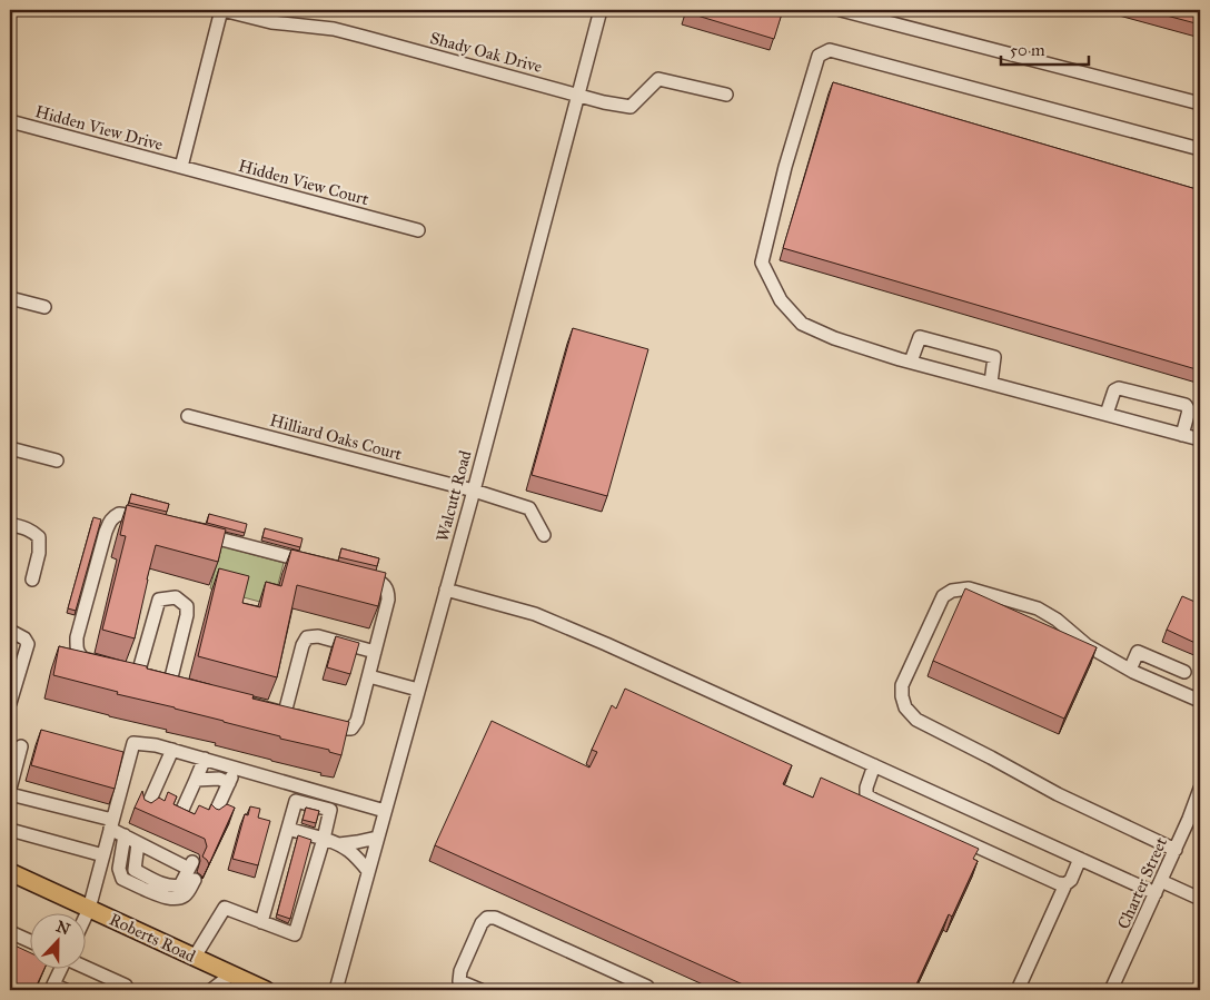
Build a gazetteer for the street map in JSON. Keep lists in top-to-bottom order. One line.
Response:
{"streets":{"main road":["Roberts Road"],"street":["Shady Oak Drive","Hidden View Drive","Hidden View Court","Hilliard Oaks Court","Walcutt Road","Charter Street"]},"crossings":[["Shady Oak Drive","Walcutt Road"],["Hidden View Drive","Hidden View Court"],["Hilliard Oaks Court","Walcutt Road"]],"scale_bar":"50 m","north":"top"}
